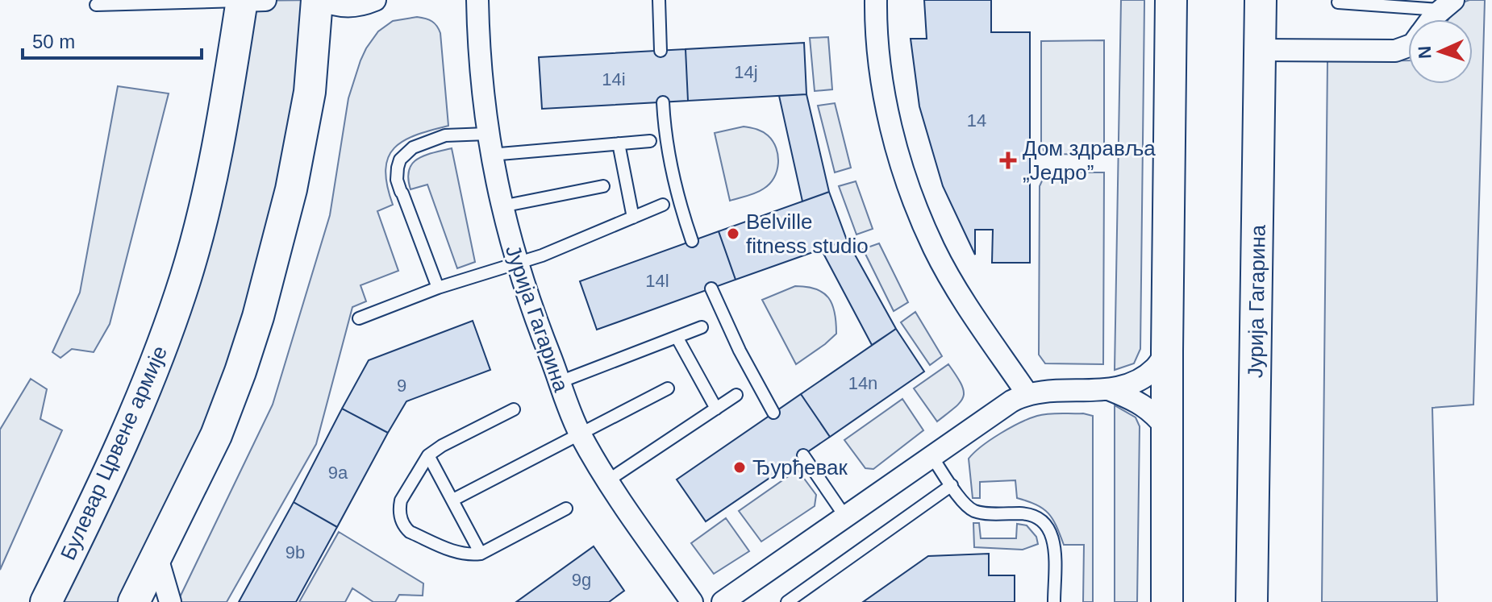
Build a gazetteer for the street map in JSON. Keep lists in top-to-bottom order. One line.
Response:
{"streets":{"street":["Јурија Гагарина","Булевар Црвене армије"]},"places":{"health":["Дом здравља „Једро”"],"other":["Belville fitness studio","Ђурђевак"]},"house_numbers":["14j","14i","14","14l","14n","9","9a","9b","9g"],"scale_bar":"50 m","north":"left"}
